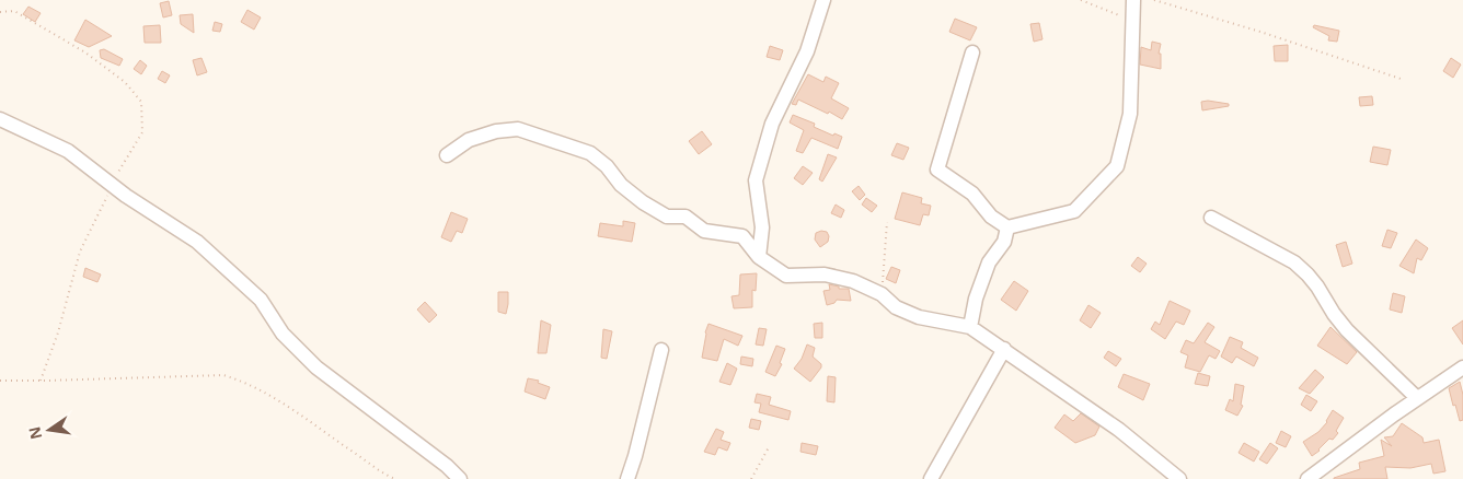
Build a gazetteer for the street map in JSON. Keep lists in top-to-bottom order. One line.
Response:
{"north":"left"}
